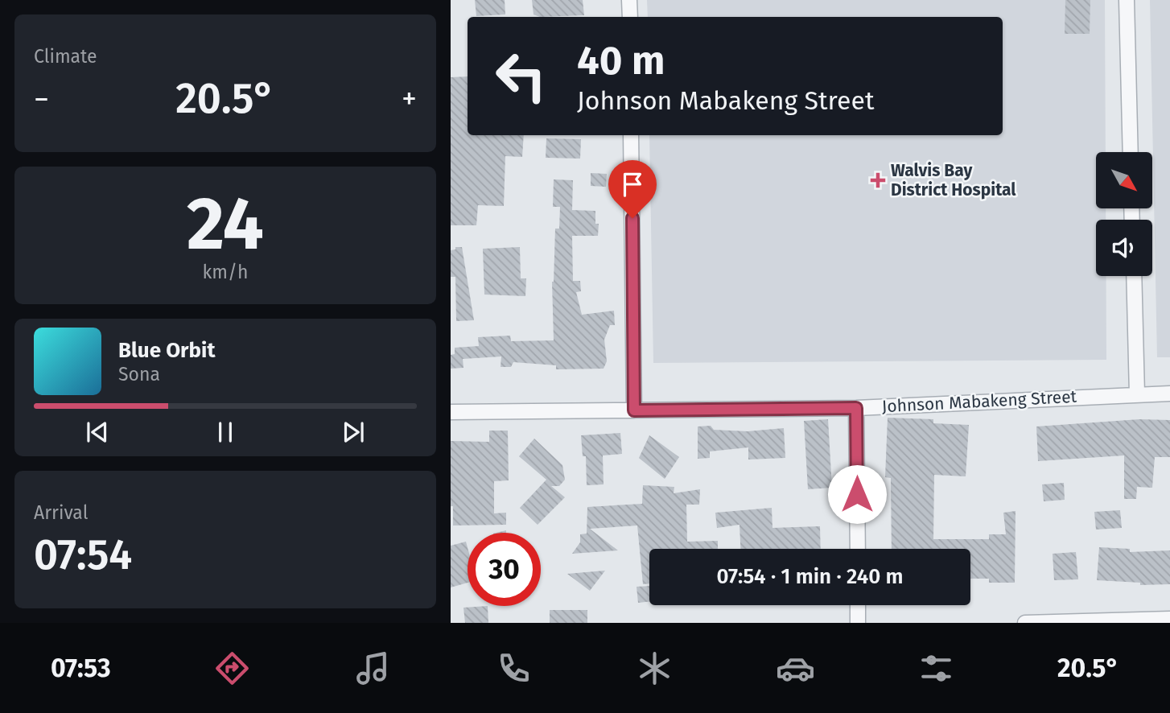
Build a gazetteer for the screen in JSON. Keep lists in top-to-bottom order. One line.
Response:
{"streets":{"street":["Johnson Mabakeng Street"]},"places":{"health":["Walvis Bay District Hospital"]},"north":"bottom right","page":{"tile":["Climate",["24","km/h"],["Arrival","07:54"]],"turn":["40 m","Johnson Mabakeng Street"],"heat":["−","20.5°","+"],"song":["Blue Orbit","Sona"],"limit":"30","trip":"07:54 · 1 min · 240 m","tabs":["07:53","20.5°"]}}
